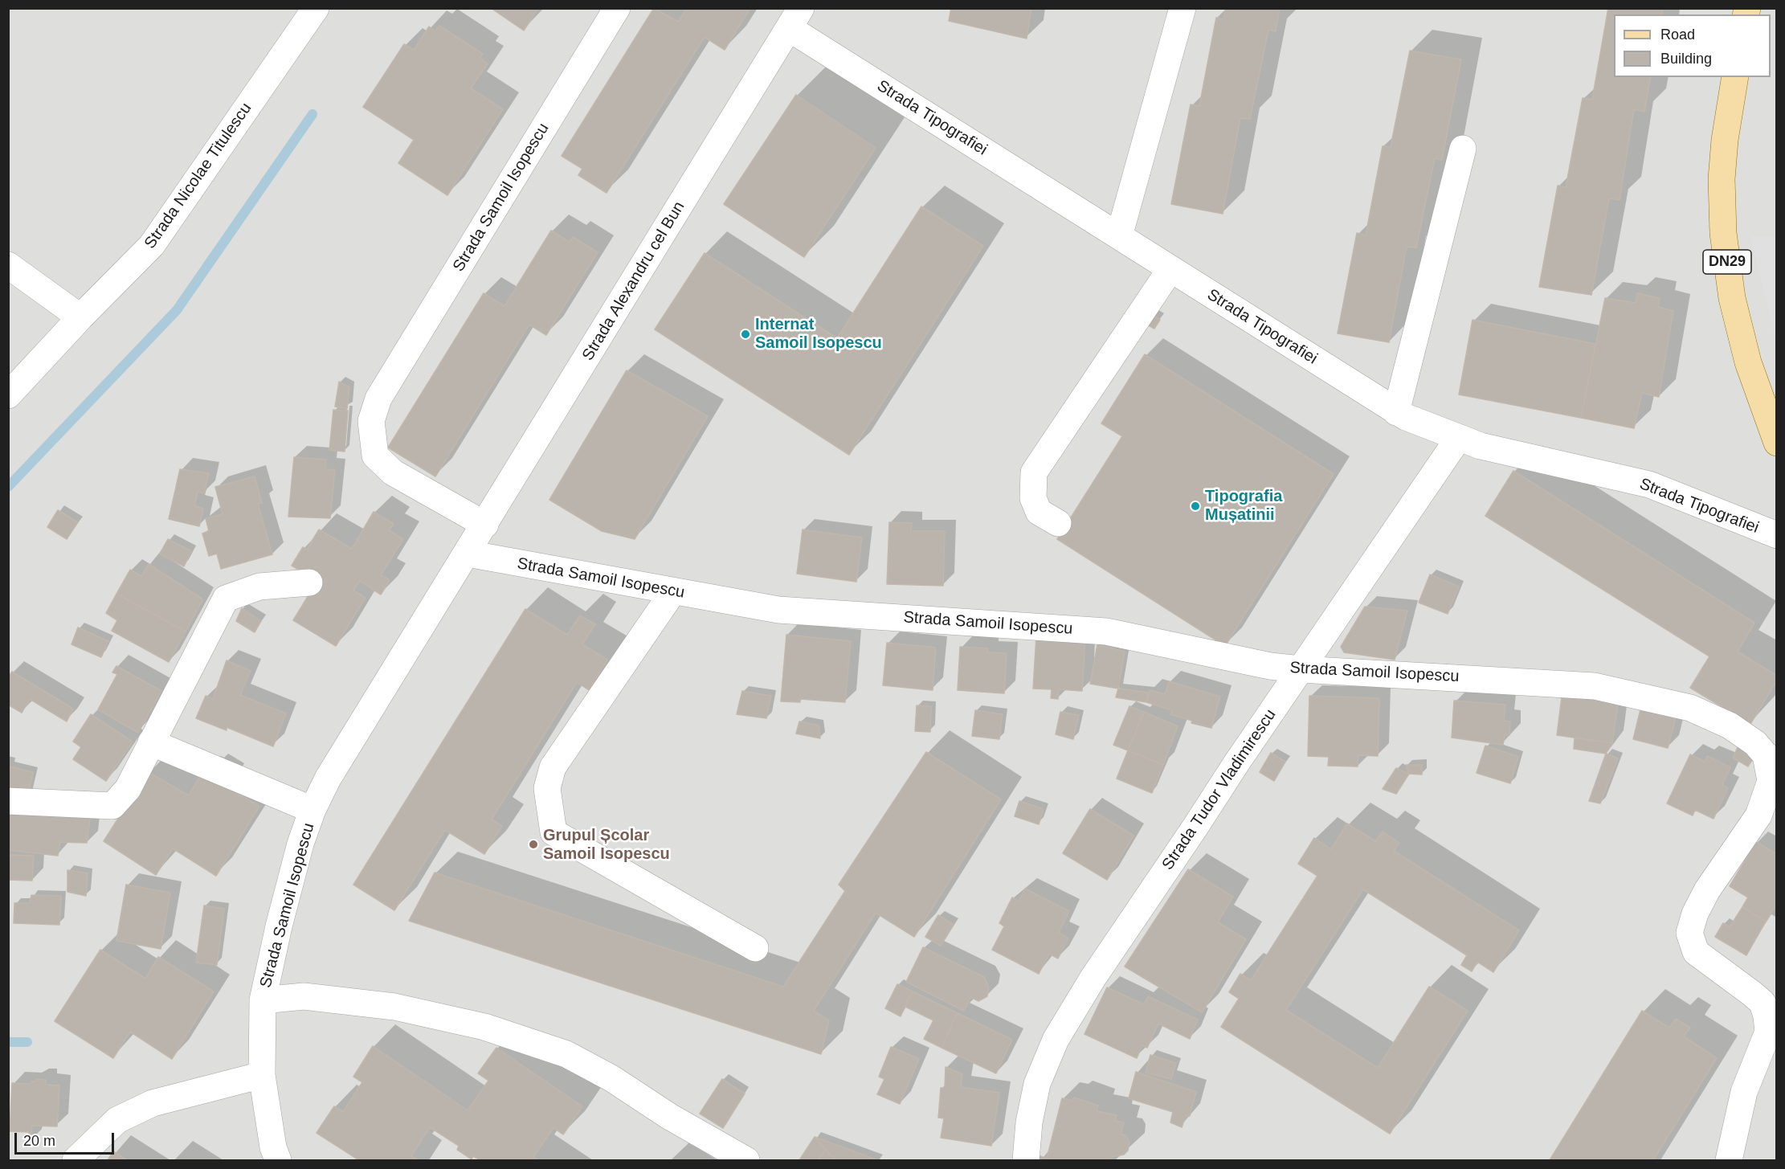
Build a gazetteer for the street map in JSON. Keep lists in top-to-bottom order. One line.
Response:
{"streets":{"main road":["DN29"],"street":["Strada Tipografiei","Strada Nicolae Titulescu","Strada Samoil Isopescu","Strada Alexandru cel Bun","Strada Tudor Vladimirescu"]},"crossings":[["Strada Tipografiei","Strada Alexandru cel Bun"],["Strada Tipografiei","Strada Tudor Vladimirescu"],["Strada Samoil Isopescu","Strada Alexandru cel Bun"],["Strada Samoil Isopescu","Strada Tudor Vladimirescu"]],"places":["Internat Samoil Isopescu","Tipografia Mușatinii","Grupul Școlar Samoil Isopescu"],"legend":["Road","Building"],"scale_bar":"20 m"}
